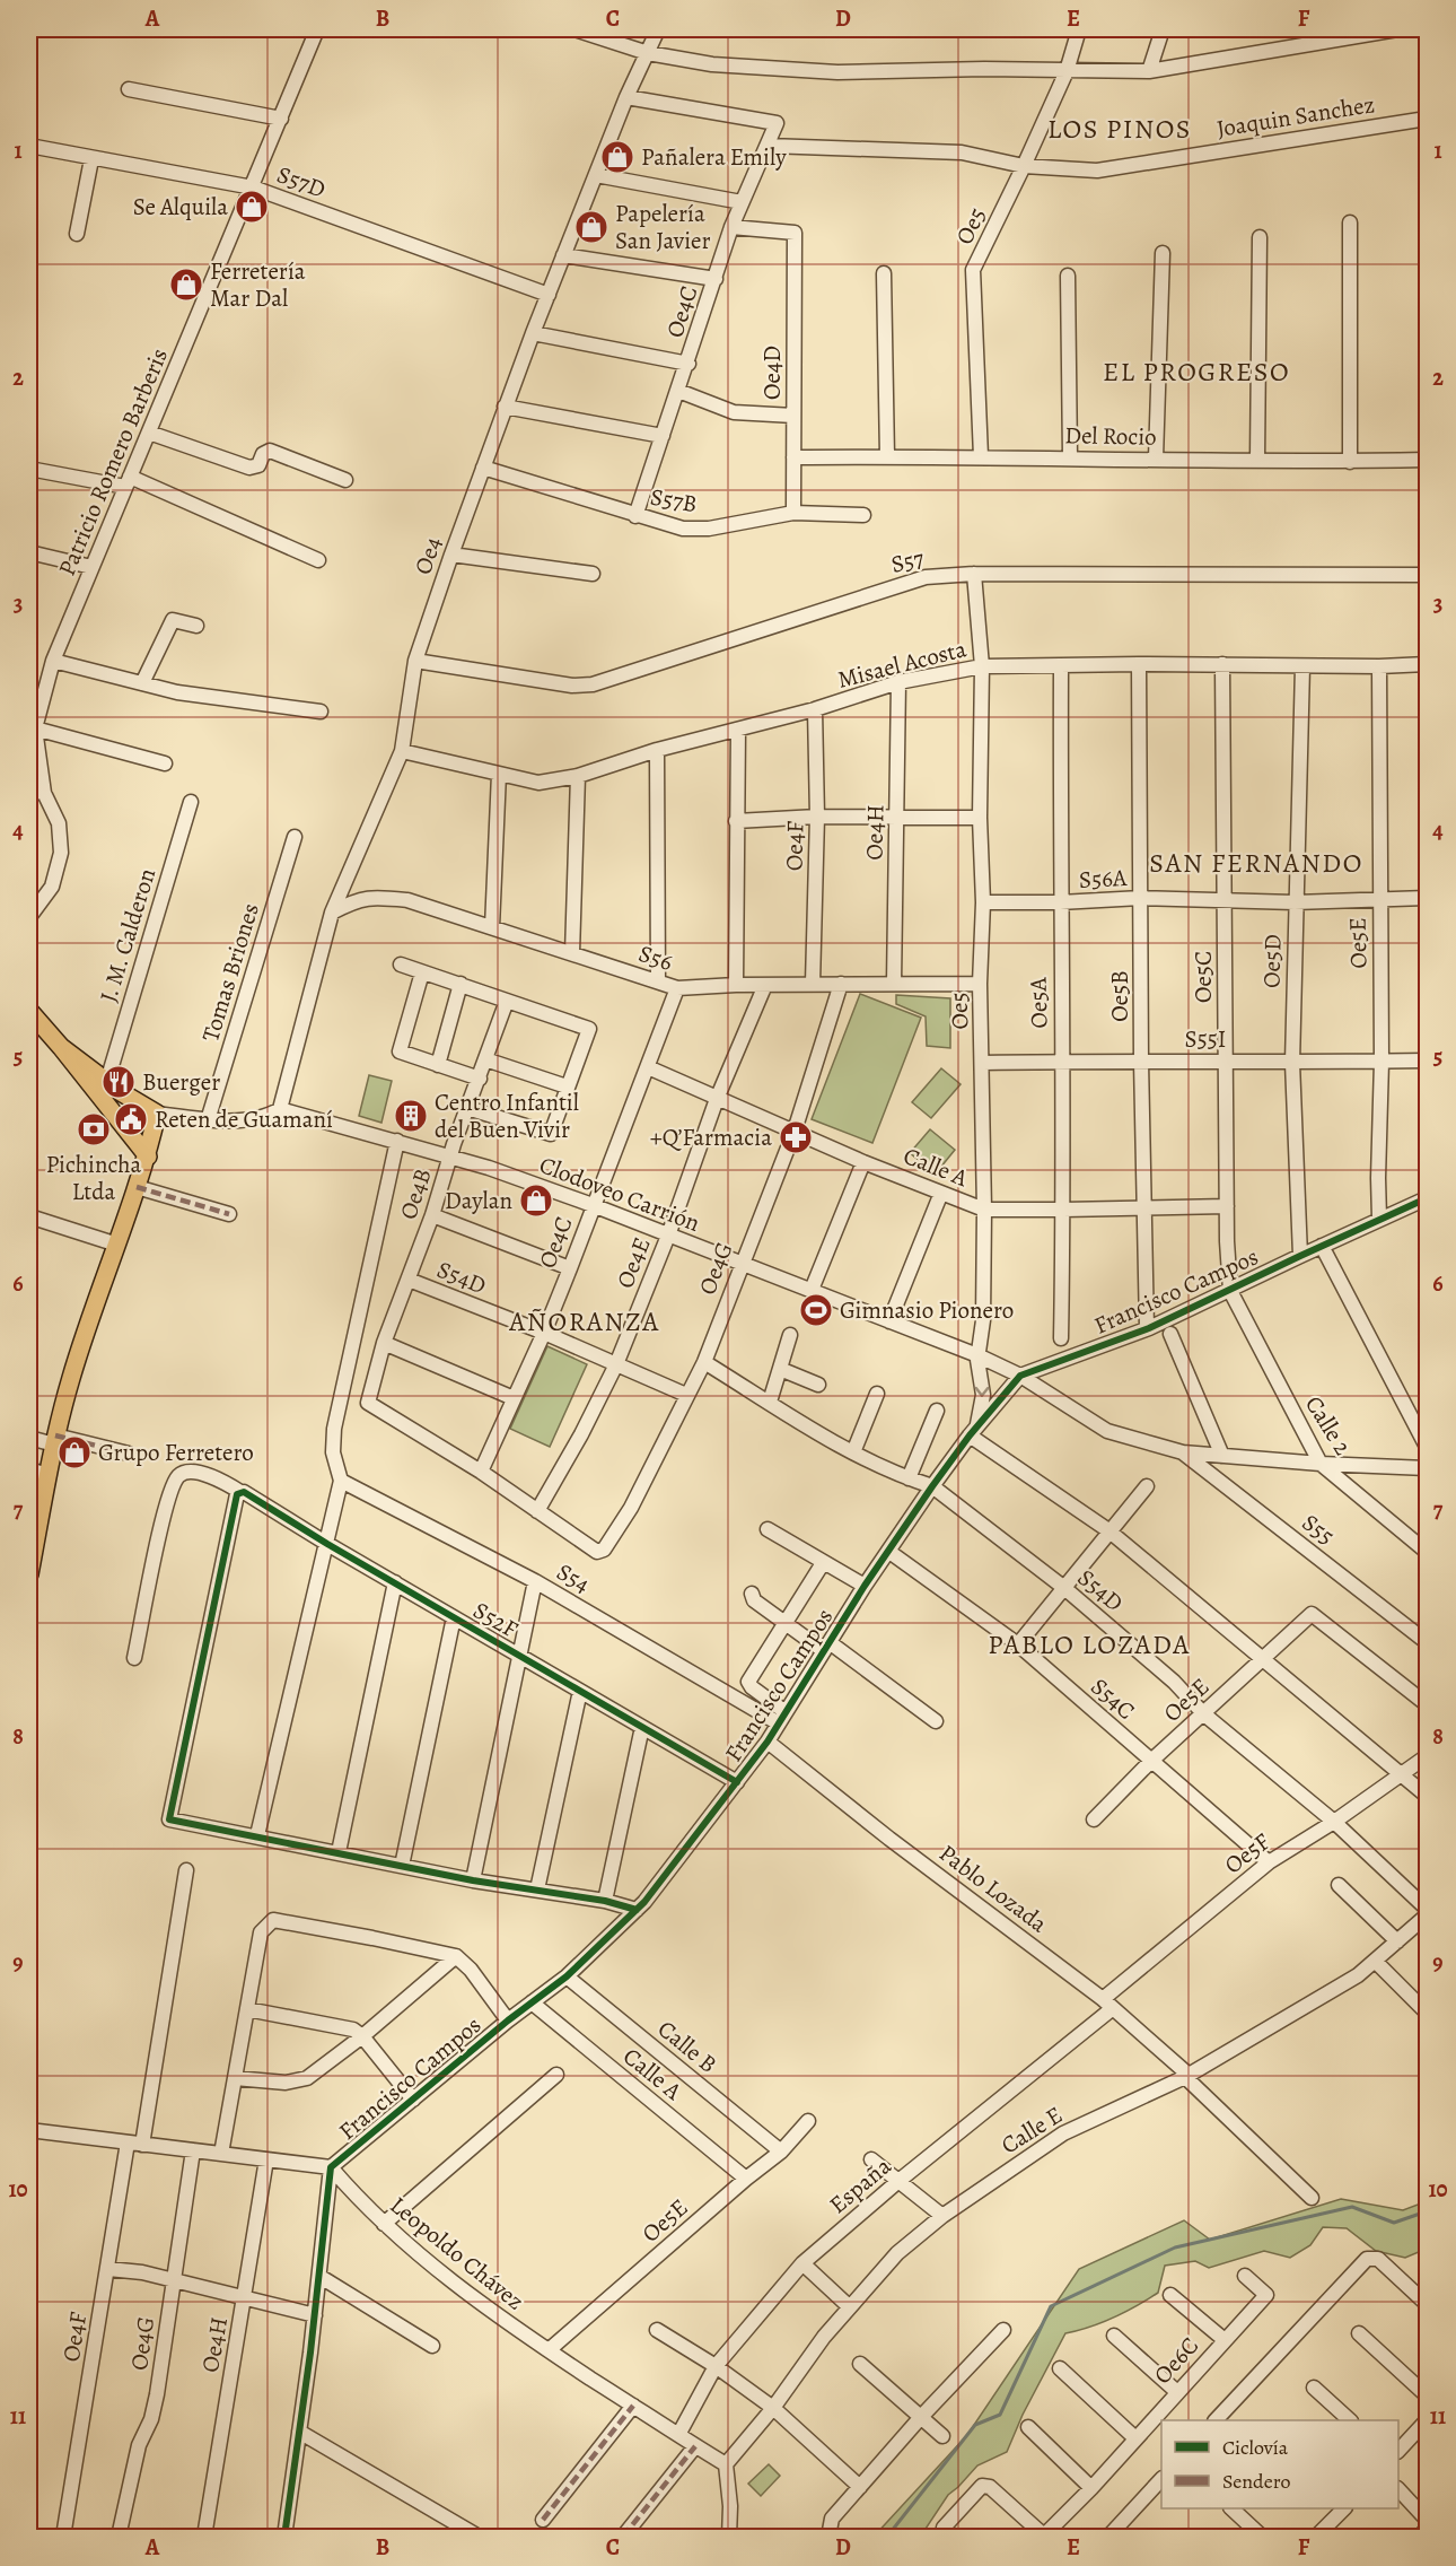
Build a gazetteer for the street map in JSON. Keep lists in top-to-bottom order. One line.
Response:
{"streets":{"street":["Joaquin Sanchez","S57D","Oe5","Oe4C","Oe4D","Del Rocio","Patricio Romero Barberis","S57B","Oe4","S57","Misael Acosta","Oe4H","Oe4F","S56A","J. M. Calderon","Oe5E","S56","Oe5D","Tomas Briones","Oe5C","Oe5B","Oe5A","S55I","Calle A","Oe4B","Clodoveo Carrión","Oe4E","Oe4G","S54D","Francisco Campos","Calle 2","S55","S54","S52F","S54C","Oe5F","Pablo Lozada","Calle B","Calle E","España","Leopoldo Chávez","Oe6C"]},"crossings":[["Joaquin Sanchez","Oe5"],["Joaquin Sanchez","Oe4C"],["S57D","Patricio Romero Barberis"],["S57D","Oe4"],["Oe5","Del Rocio"],["Oe5","S57"],["Oe5","Misael Acosta"],["Oe5","S56A"],["Oe5","S56"],["Oe5","S55I"],["Oe5","Calle A"],["Oe5","Clodoveo Carrión"],["Oe5","Francisco Campos"],["Oe4C","Oe4D"],["Oe4C","S57B"],["Oe4C","Oe4"],["Oe4C","S56"],["Oe4C","Calle A"],["Oe4C","Oe4B"],["Oe4C","Clodoveo Carrión"],["Oe4C","S54D"],["Oe4D","Del Rocio"],["Oe4D","S57B"],["S57B","Oe4"],["Oe4","S57"],["Oe4","Misael Acosta"],["Oe4","S56"],["Oe4","Clodoveo Carrión"],["Misael Acosta","Oe4H"],["Misael Acosta","Oe4F"],["Misael Acosta","Oe5E"],["Misael Acosta","Oe5D"],["Misael Acosta","Oe5C"],["Misael Acosta","Oe5B"],["Misael Acosta","Oe5A"],["Oe4H","S56"],["Oe4F","S56"],["S56A","Oe5E"],["S56A","Oe5D"],["S56A","Oe5C"],["S56A","Oe5B"],["S56A","Oe5A"],["Oe5E","S55I"],["Oe5E","Calle A"],["Oe5E","S54D"],["Oe5E","Francisco Campos"],["Oe5E","S54C"],["Oe5E","Calle B"],["Oe5E","Leopoldo Chávez"],["S56","Oe4E"],["S56","Oe4G"],["Oe5D","S55I"],["Oe5D","Francisco Campos"],["Oe5C","S55I"],["Oe5C","Calle A"],["Oe5C","Francisco Campos"],["Oe5C","Calle 2"],["Oe5B","S55I"],["Oe5B","Calle A"],["Oe5B","Francisco Campos"],["Oe5A","S55I"],["Oe5A","Calle A"],["Calle A","Oe4E"],["Calle A","Oe4G"],["Calle A","Francisco Campos"],["Oe4B","Clodoveo Carrión"],["Oe4B","S54D"],["Clodoveo Carrión","Oe4E"],["Clodoveo Carrión","Oe4G"],["Clodoveo Carrión","Francisco Campos"],["Clodoveo Carrión","S55"],["Oe4E","Oe4G"],["Oe4E","S54D"],["Oe4G","S54D"],["S54D","Francisco Campos"],["S54D","Oe5F"],["Francisco Campos","Calle 2"],["Francisco Campos","S54"],["Francisco Campos","S52F"],["Francisco Campos","S54C"],["Francisco Campos","Pablo Lozada"],["Francisco Campos","Calle B"],["Francisco Campos","Leopoldo Chávez"],["S54C","Oe5F"],["Oe5F","Pablo Lozada"],["Oe5F","España"],["Pablo Lozada","Calle E"],["Pablo Lozada","España"],["Calle E","Leopoldo Chávez"],["España","Leopoldo Chávez"]],"districts":["LOS PINOS","EL PROGRESO","SAN FERNANDO","AÑORANZA","PABLO LOZADA"],"places":{"shop":["Pañalera Emily","Se Alquila","Papelería San Javier","Ferretería Mar Dal","Daylan","Grupo Ferretero"],"restaurant":["Buerger"],"building":["Centro Infantil del Buen Vivir"],"public building":["Reten de Guamaní"],"bank":["Pichincha Ltda"],"pharmacy":["+Q’Farmacia"],"sports":["Gimnasio Pionero"]},"legend":["Ciclovía","Sendero"],"grid":{"columns":["A","B","C","D","E","F"],"rows":["1","2","3","4","5","6","7","8","9","10","11"]}}
